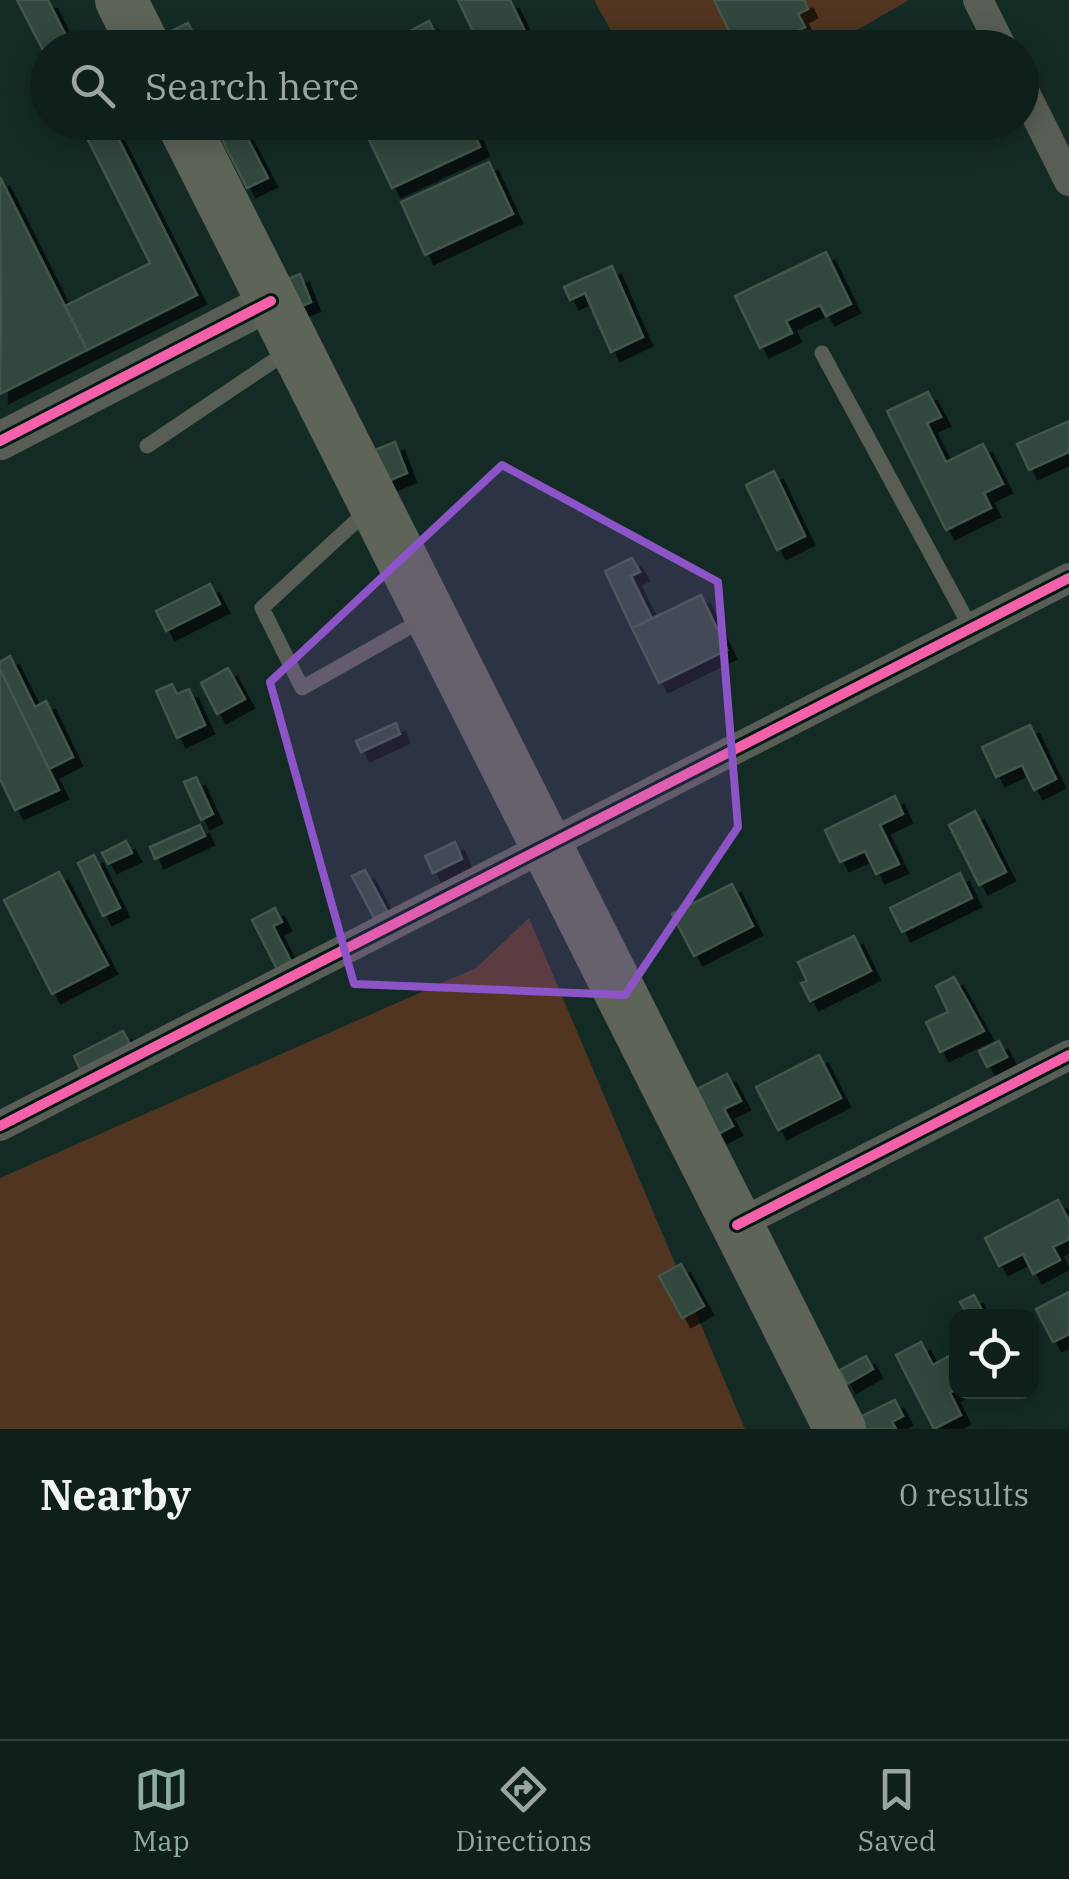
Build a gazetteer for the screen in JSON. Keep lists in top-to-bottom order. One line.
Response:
{"page":{"search":"Search here","heading":["Nearby","0 results"],"nav":["Map","Directions","Saved"]}}
